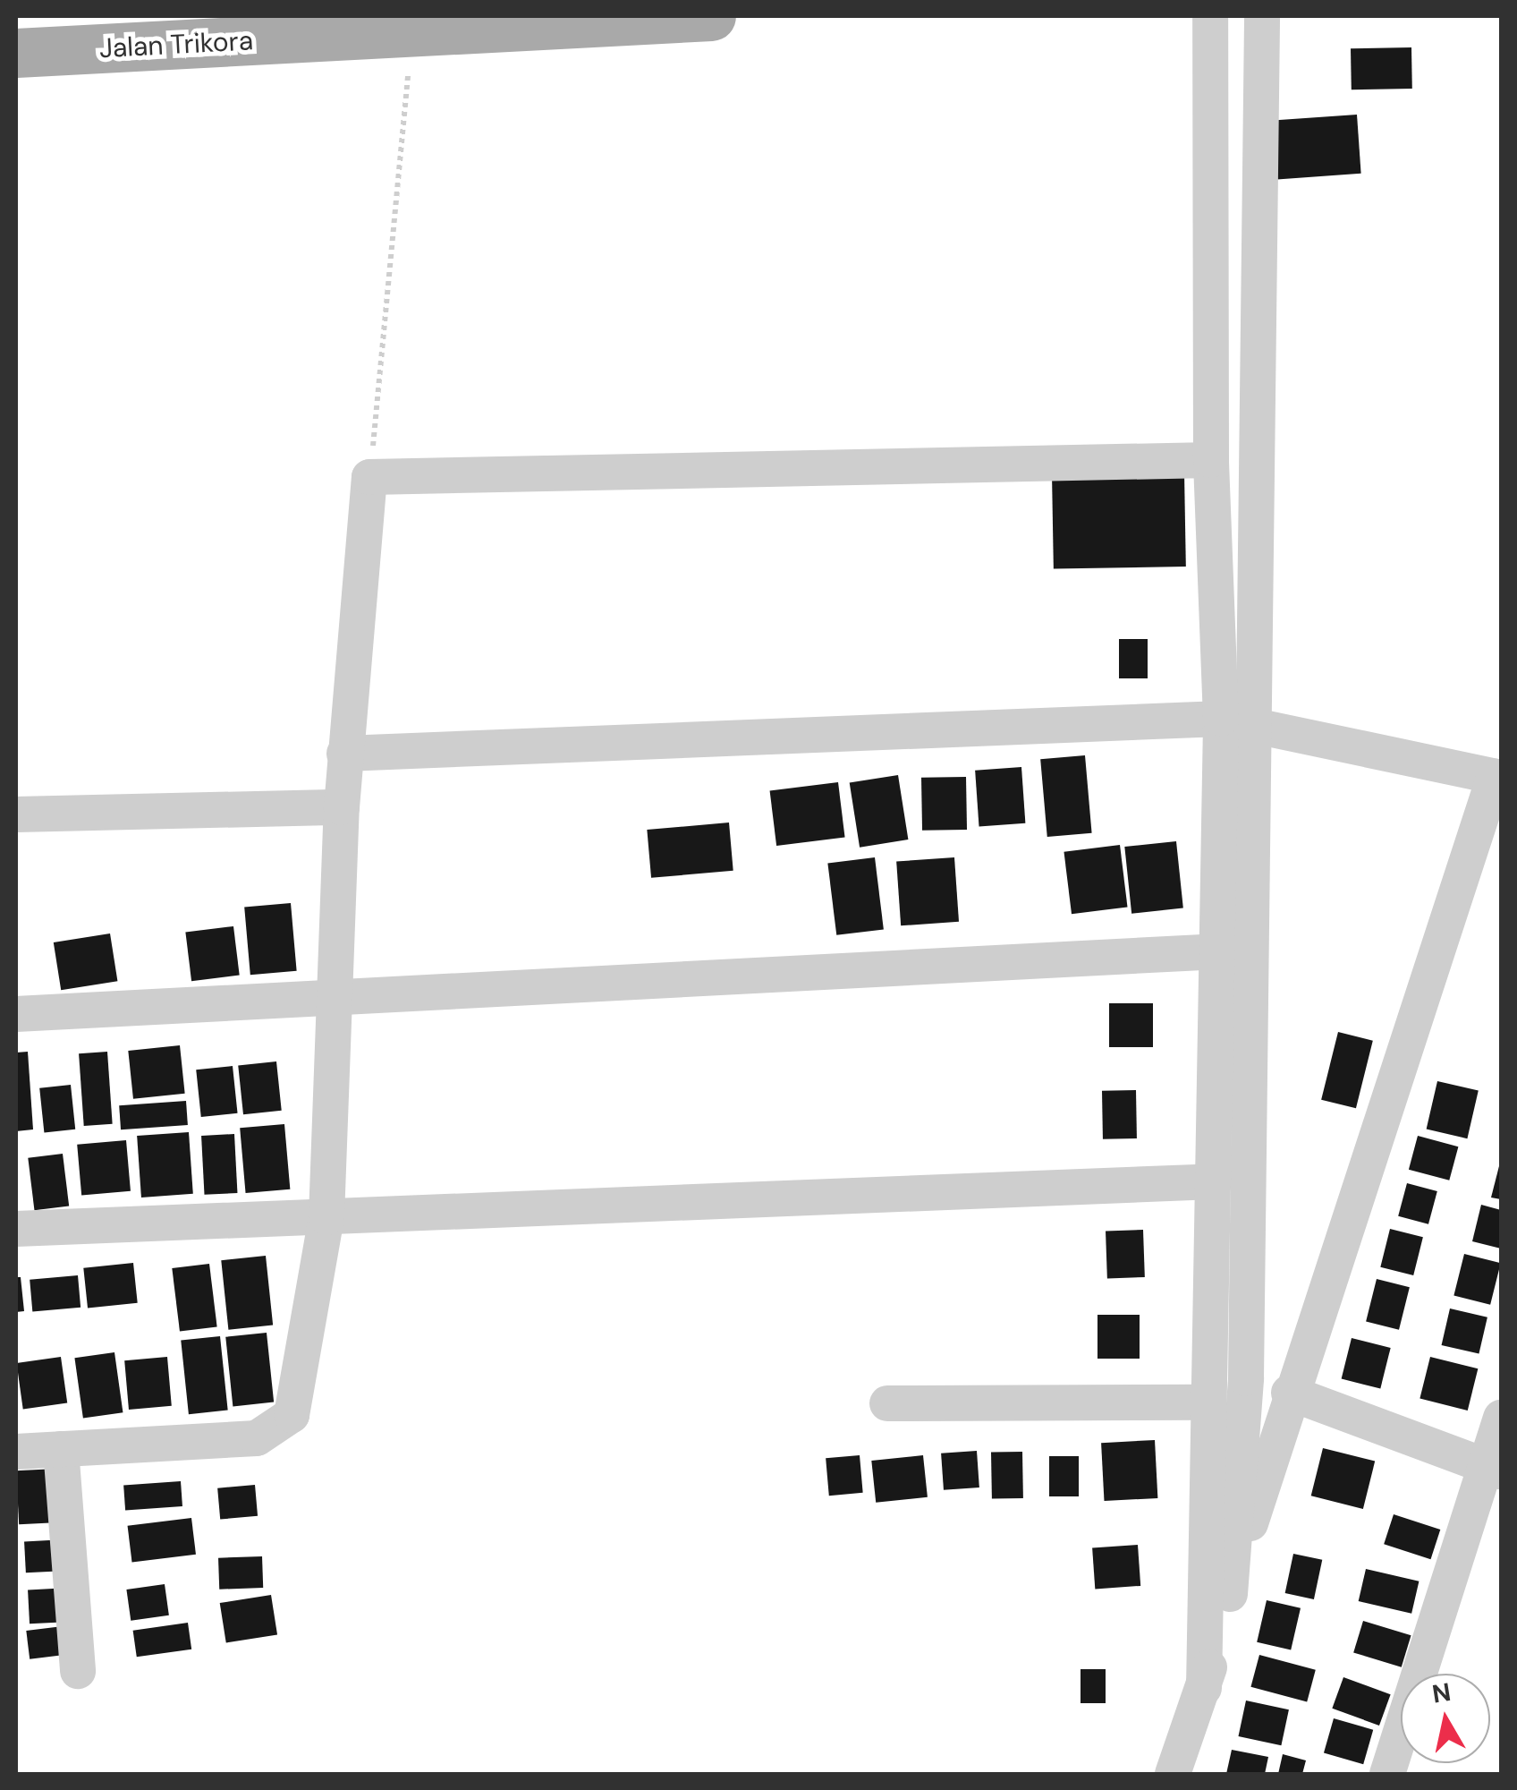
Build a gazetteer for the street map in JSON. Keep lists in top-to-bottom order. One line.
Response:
{"streets":{"main road":["Jalan Trikora"]},"north":"top"}
